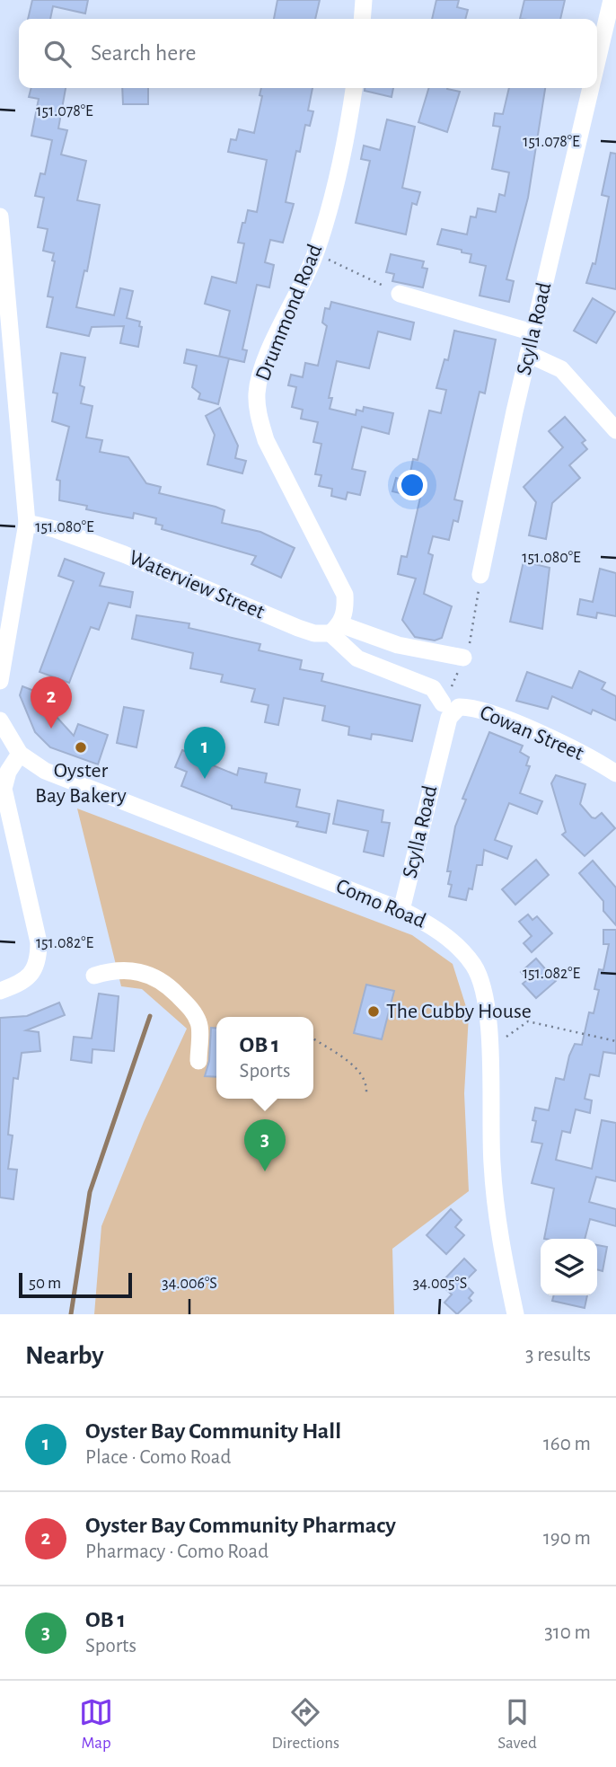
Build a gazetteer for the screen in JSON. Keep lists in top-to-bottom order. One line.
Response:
{"streets":{"street":["Drummond Road","Scylla Road","Waterview Street","Cowan Street","Como Road"]},"crossings":[["Drummond Road","Waterview Street"],["Scylla Road","Cowan Street"],["Scylla Road","Como Road"]],"places":["Oyster Bay Bakery","The Cubby House"],"scale_bar":"50 m","page":{"search":"Search here","pins":["2","1","3"],"popup":["OB 1","Sports"],"scale":"50 m","heading":["Nearby","3 results"],"list":[{"mark":"1","name":"Oyster Bay Community Hall","note":"Place · Como Road","value":"160 m"},{"mark":"2","name":"Oyster Bay Community Pharmacy","note":"Pharmacy · Como Road","value":"190 m"},{"mark":"3","name":"OB 1","note":"Sports","value":"310 m"}],"nav":["Map","Directions","Saved"]},"coordinates":["151.078°E","151.080°E","151.082°E","34.006°S","34.005°S"]}
